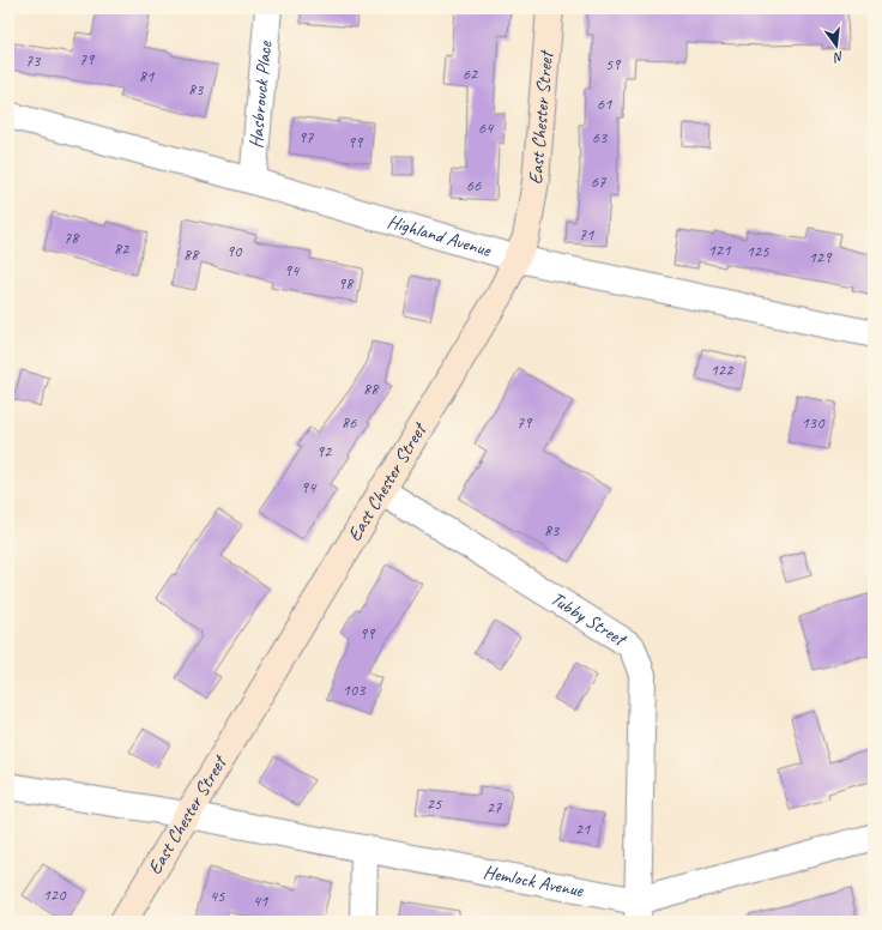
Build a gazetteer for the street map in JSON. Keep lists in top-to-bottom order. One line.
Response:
{"streets":{"main road":["East Chester Street"],"street":["Hasbrouck Place","Highland Avenue","Tubby Street","Hemlock Avenue"]},"crossings":[["Hasbrouck Place","Highland Avenue"],["East Chester Street","Highland Avenue"],["East Chester Street","Tubby Street"],["East Chester Street","Hemlock Avenue"],["Tubby Street","Hemlock Avenue"]],"house_numbers":["79","73","59","62","81","83","61","64","97","63","99","67","66","71","78","82","121","90","125","88","129","94","98","122","88","86","79","130","92","94","83","99","103","25","27","21","120","45","41"],"north":"bottom"}
